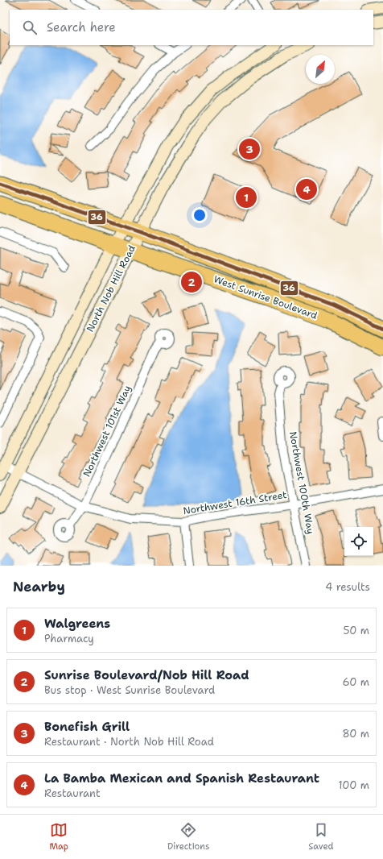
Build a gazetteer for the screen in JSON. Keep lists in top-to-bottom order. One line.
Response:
{"streets":{"highway":["West Sunrise Boulevard"],"main road":["North Nob Hill Road"],"street":["Northwest 101st Way","Northwest 100th Way","Northwest 16th Street"]},"crossings":[["North Nob Hill Road","West Sunrise Boulevard"],["North Nob Hill Road","Northwest 16th Street"],["Northwest 101st Way","Northwest 16th Street"],["Northwest 100th Way","Northwest 16th Street"]],"lines":["transit line 36"],"north":"top right","page":{"search":"Search here","pins":["3","4","1","2"],"heading":["Nearby","4 results"],"list":[{"mark":"1","name":"Walgreens","note":"Pharmacy","value":"50 m"},{"mark":"2","name":"Sunrise Boulevard/Nob Hill Road","note":"Bus stop · West Sunrise Boulevard","value":"60 m"},{"mark":"3","name":"Bonefish Grill","note":"Restaurant · North Nob Hill Road","value":"80 m"},{"mark":"4","name":"La Bamba Mexican and Spanish Restaurant","note":"Restaurant","value":"100 m"}],"nav":["Map","Directions","Saved"]}}
